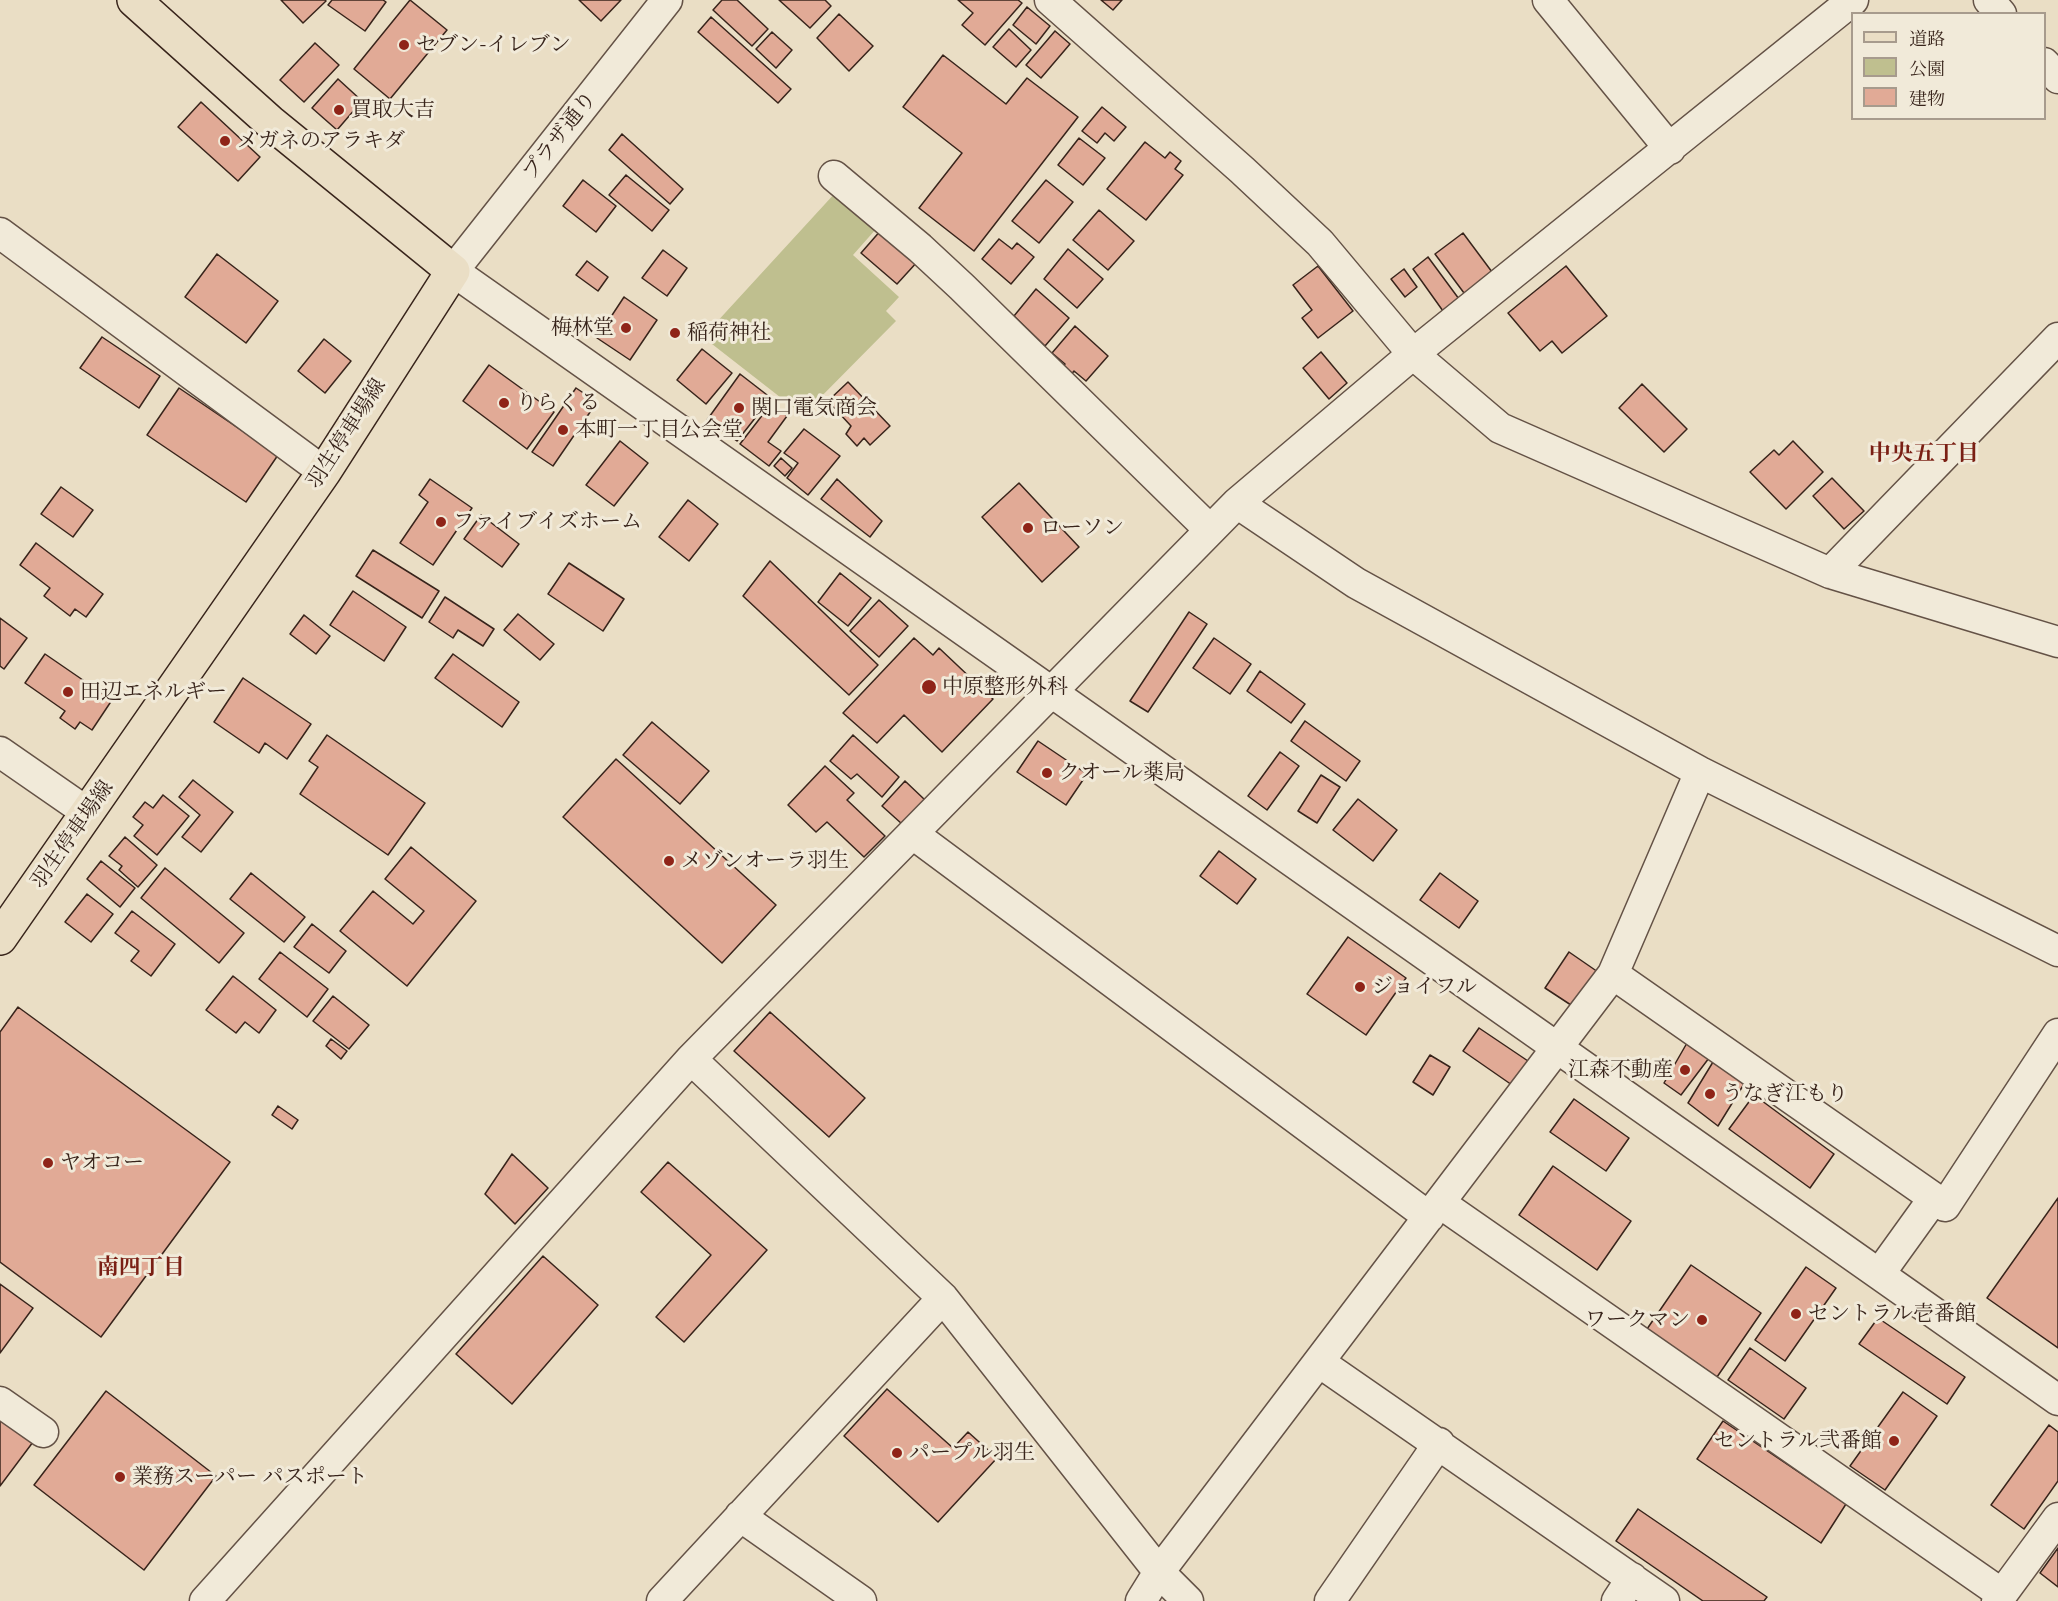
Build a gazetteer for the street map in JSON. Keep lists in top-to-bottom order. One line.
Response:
{"streets":{"main road":["羽生停車場線"],"street":["プラザ通り"]},"crossings":[["プラザ通り","羽生停車場線"]],"districts":["中央五丁目","南四丁目"],"places":["セブン-イレブン","買取大吉","メガネのアラキダ","梅林堂","稲荷神社","りらくる","関口電気商会","本町一丁目公会堂","ファイブイズホーム","ローソン","中原整形外科","田辺エネルギー","クオール薬局","メゾンオーラ羽生","ジョイフル","江森不動産","うなぎ江もり","ヤオコー","セントラル壱番館","ワークマン","セントラル弐番館","パープル羽生","業務スーパー パスポート"],"legend":["道路","公園","建物"]}
